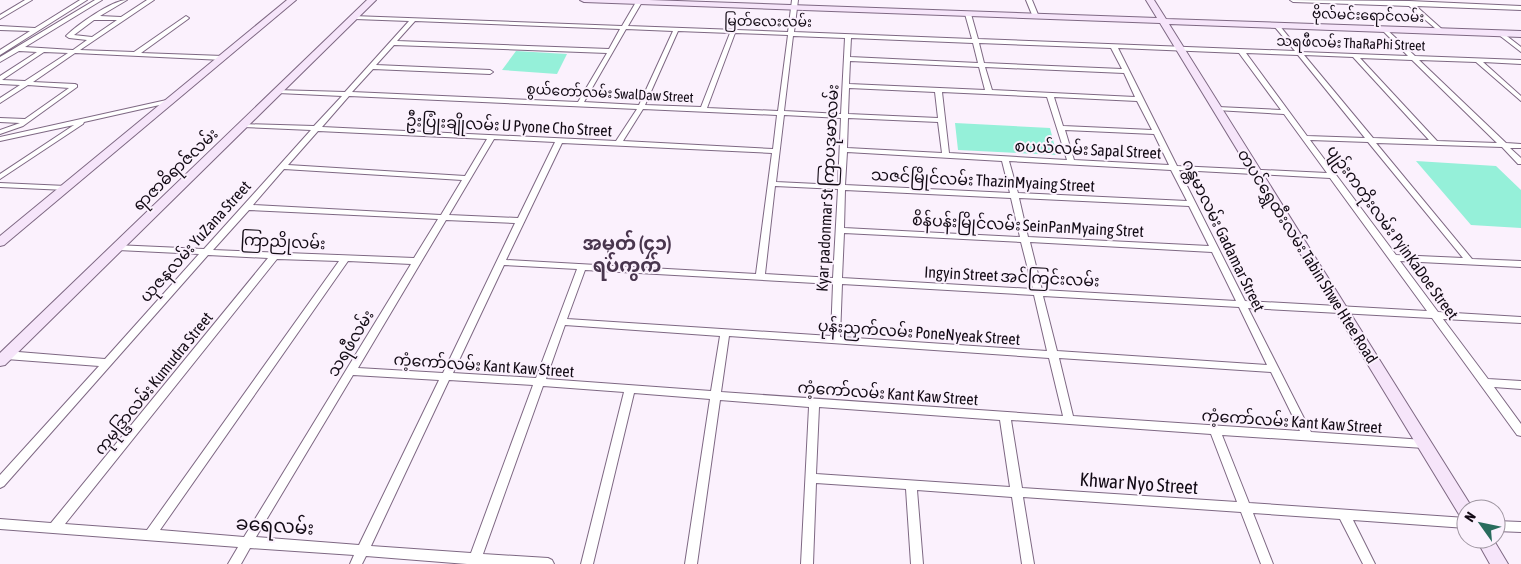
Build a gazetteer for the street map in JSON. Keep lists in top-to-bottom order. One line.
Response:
{"streets":{"street":["ဗိုလ်မင်းရောင်လမ်း","မြတ်လေးလမ်း","သရဖီလမ်း ThaRaPhi Street","စွယ်တော်လမ်း SwalDaw Street","ဦးပြုံးချိုလမ်း U Pyone Cho Street","စပယ်လမ်း Sapal Street","ရာဇာဓိရာဇ်လမ်း","သဇင်မြိုင်လမ်း ThazinMyaing Street","Kyar padonmar St ကြာပဒုမာလမ်း","စိန်ပန်းမြိုင်လမ်း SeinPanMyaing Stret","ပျဉ်းကတိုးလမ်း PyinKaDoe Street","ဂန္တမာလမ်း Gadamar Street","ယုဇနလမ်း YuZana Street","ကြာညိုလမ်း","တပင်ရွှေထီးလမ်း Tabin Shwe Htee Road","Ingyin Street အင်ကြင်းလမ်း","ပုန်းညှက်လမ်း PoneNyeak Street","သရဖီလမ်း","ကံ့ကော်လမ်း Kant Kaw Street","ကုမုဒ္ဒြာလမ်း Kumudra Street","Khwar Nyo Street","ခရေလမ်း"]},"crossings":[["ဗိုလ်မင်းရောင်လမ်း","တပင်ရွှေထီးလမ်း Tabin Shwe Htee Road"],["မြတ်လေးလမ်း","သရဖီလမ်း ThaRaPhi Street"],["မြတ်လေးလမ်း","ရာဇာဓိရာဇ်လမ်း"],["မြတ်လေးလမ်း","Kyar padonmar St ကြာပဒုမာလမ်း"],["မြတ်လေးလမ်း","ဂန္တမာလမ်း Gadamar Street"],["မြတ်လေးလမ်း","ယုဇနလမ်း YuZana Street"],["မြတ်လေးလမ်း","တပင်ရွှေထီးလမ်း Tabin Shwe Htee Road"],["သရဖီလမ်း ThaRaPhi Street","ပျဉ်းကတိုးလမ်း PyinKaDoe Street"],["သရဖီလမ်း ThaRaPhi Street","တပင်ရွှေထီးလမ်း Tabin Shwe Htee Road"],["စွယ်တော်လမ်း SwalDaw Street","ရာဇာဓိရာဇ်လမ်း"],["စွယ်တော်လမ်း SwalDaw Street","Kyar padonmar St ကြာပဒုမာလမ်း"],["စွယ်တော်လမ်း SwalDaw Street","ယုဇနလမ်း YuZana Street"],["ဦးပြုံးချိုလမ်း U Pyone Cho Street","ရာဇာဓိရာဇ်လမ်း"],["ဦးပြုံးချိုလမ်း U Pyone Cho Street","ယုဇနလမ်း YuZana Street"],["ဦးပြုံးချိုလမ်း U Pyone Cho Street","သရဖီလမ်း"],["စပယ်လမ်း Sapal Street","Kyar padonmar St ကြာပဒုမာလမ်း"],["စပယ်လမ်း Sapal Street","ပျဉ်းကတိုးလမ်း PyinKaDoe Street"],["စပယ်လမ်း Sapal Street","ဂန္တမာလမ်း Gadamar Street"],["စပယ်လမ်း Sapal Street","တပင်ရွှေထီးလမ်း Tabin Shwe Htee Road"],["ရာဇာဓိရာဇ်လမ်း","ကြာညိုလမ်း"],["သဇင်မြိုင်လမ်း ThazinMyaing Street","Kyar padonmar St ကြာပဒုမာလမ်း"],["သဇင်မြိုင်လမ်း ThazinMyaing Street","ဂန္တမာလမ်း Gadamar Street"],["Kyar padonmar St ကြာပဒုမာလမ်း","စိန်ပန်းမြိုင်လမ်း SeinPanMyaing Stret"],["Kyar padonmar St ကြာပဒုမာလမ်း","Ingyin Street အင်ကြင်းလမ်း"],["Kyar padonmar St ကြာပဒုမာလမ်း","ပုန်းညှက်လမ်း PoneNyeak Street"],["စိန်ပန်းမြိုင်လမ်း SeinPanMyaing Stret","ဂန္တမာလမ်း Gadamar Street"],["ပျဉ်းကတိုးလမ်း PyinKaDoe Street","Ingyin Street အင်ကြင်းလမ်း"],["ဂန္တမာလမ်း Gadamar Street","Ingyin Street အင်ကြင်းလမ်း"],["ဂန္တမာလမ်း Gadamar Street","ပုန်းညှက်လမ်း PoneNyeak Street"],["ဂန္တမာလမ်း Gadamar Street","ကံ့ကော်လမ်း Kant Kaw Street"],["ယုဇနလမ်း YuZana Street","ကြာညိုလမ်း"],["ကြာညိုလမ်း","သရဖီလမ်း"],["ကြာညိုလမ်း","ကုမုဒ္ဒြာလမ်း Kumudra Street"],["တပင်ရွှေထီးလမ်း Tabin Shwe Htee Road","Ingyin Street အင်ကြင်းလမ်း"],["တပင်ရွှေထီးလမ်း Tabin Shwe Htee Road","ကံ့ကော်လမ်း Kant Kaw Street"],["သရဖီလမ်း","ကံ့ကော်လမ်း Kant Kaw Street"],["သရဖီလမ်း","ခရေလမ်း"],["ကုမုဒ္ဒြာလမ်း Kumudra Street","ခရေလမ်း"]],"districts":["အမှတ် (၄၁) ရပ်ကွက်"],"north":"top left"}
